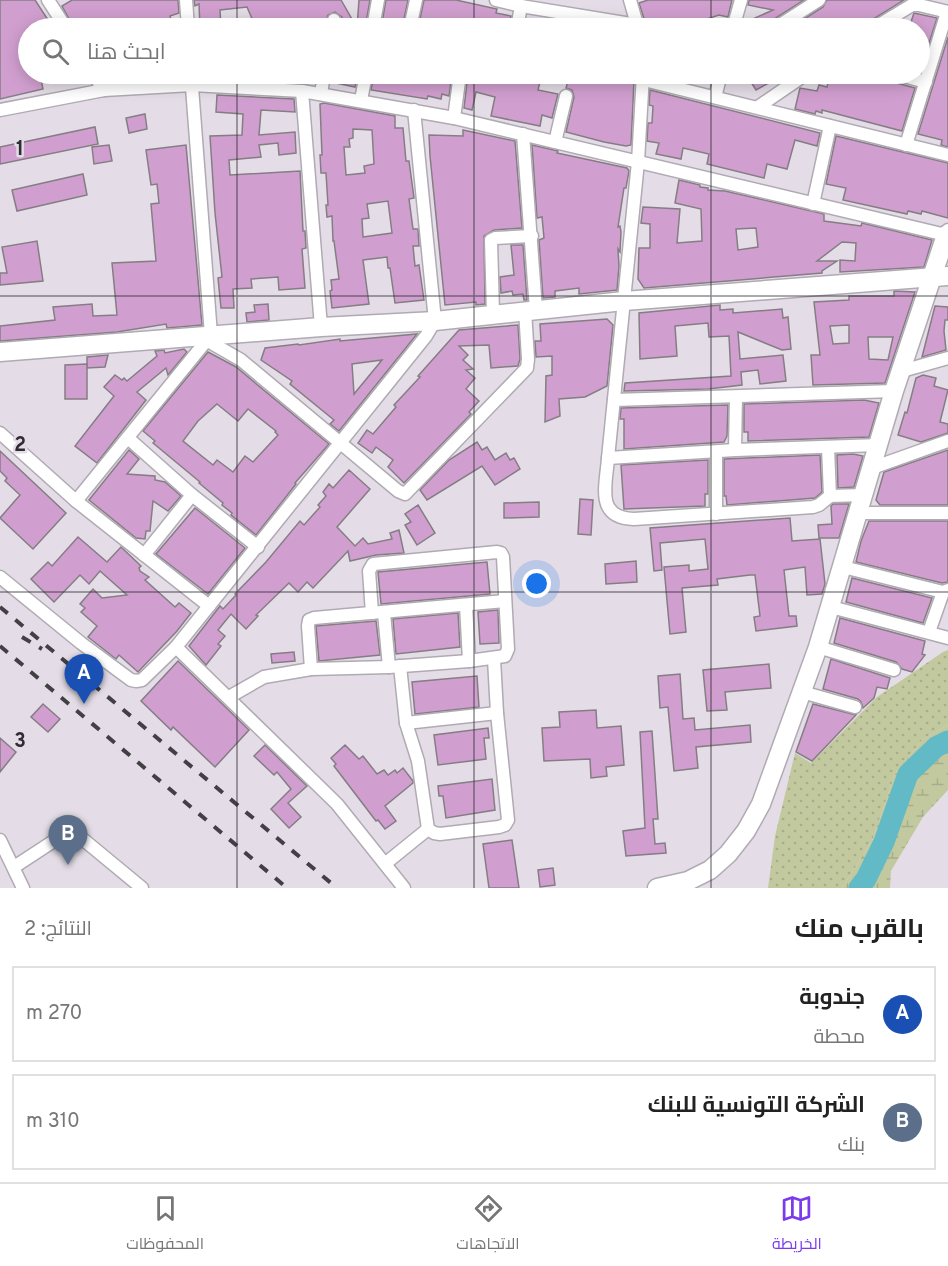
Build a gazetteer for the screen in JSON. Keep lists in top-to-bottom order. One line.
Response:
{"page":{"search":"ابحث هنا","pins":["A","B"],"heading":["بالقرب منك","النتائج: 2"],"list":[{"mark":"A","name":"جندوبة","note":"محطة","value":"270 m"},{"mark":"B","name":"الشركة التونسية للبنك","note":"بنك","value":"310 m"}],"nav":["الخريطة","الاتجاهات","المحفوظات"]},"grid":{"rows":["1","2","3"]}}
